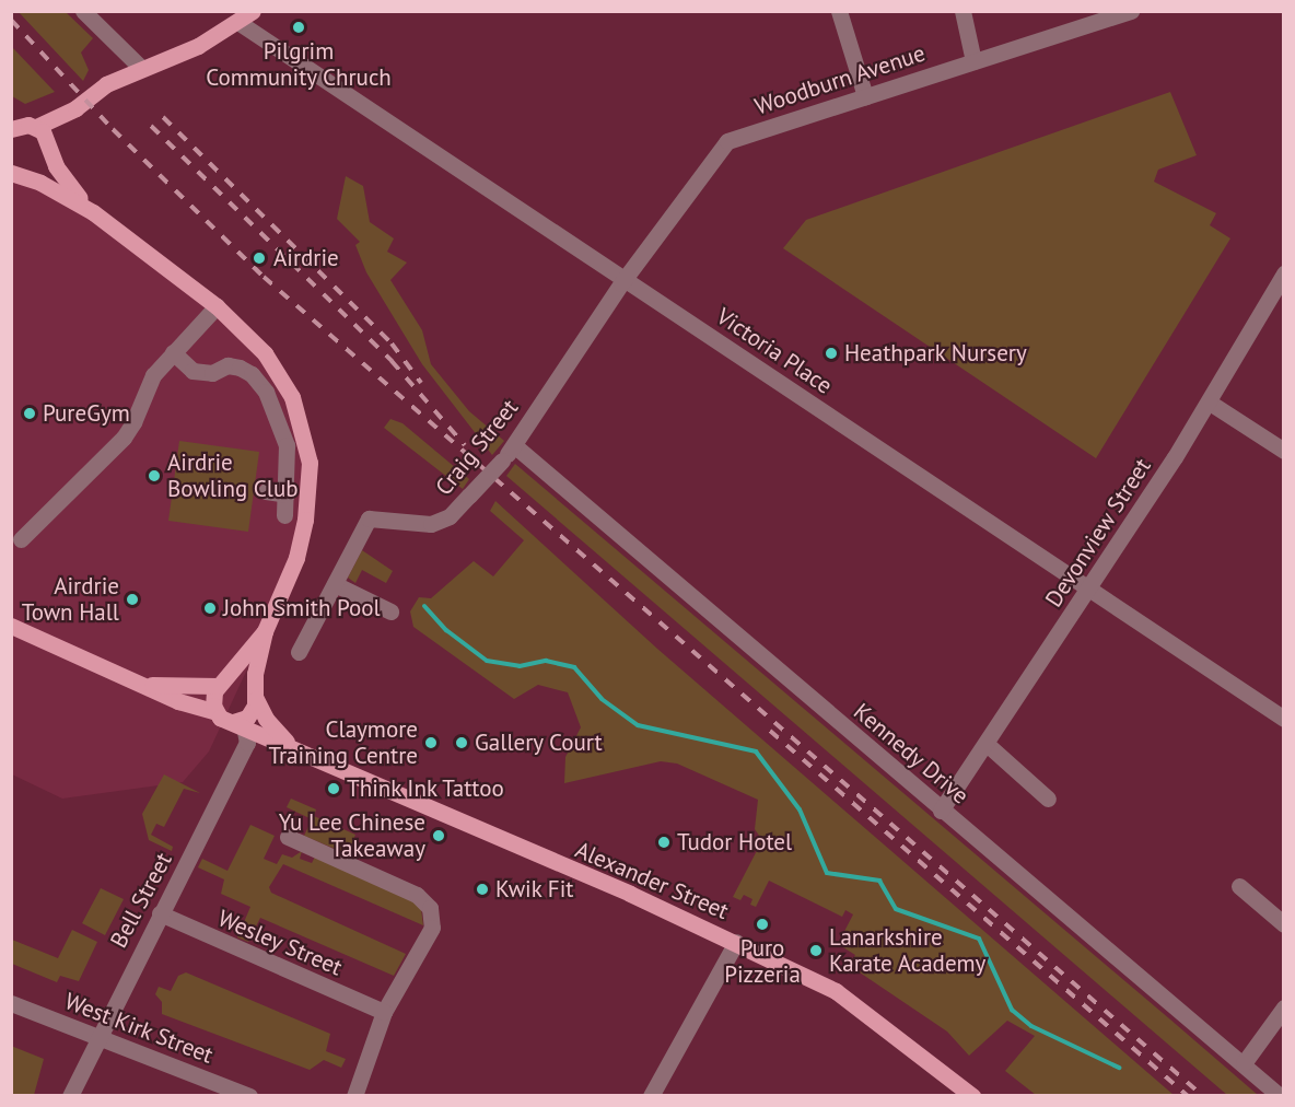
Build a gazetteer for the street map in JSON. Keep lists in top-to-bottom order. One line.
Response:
{"streets":{"main road":["Alexander Street"],"street":["Woodburn Avenue","Victoria Place","Craig Street","Devonview Street","Kennedy Drive","Bell Street","Wesley Street","West Kirk Street"]},"crossings":[["Woodburn Avenue","Victoria Place"],["Woodburn Avenue","Craig Street"],["Victoria Place","Craig Street"],["Victoria Place","Devonview Street"],["Craig Street","Kennedy Drive"],["Devonview Street","Kennedy Drive"],["Alexander Street","Bell Street"],["Bell Street","Wesley Street"],["Bell Street","West Kirk Street"]],"places":["Pilgrim Community Chruch","Airdrie","Heathpark Nursery","PureGym","Airdrie Bowling Club","Airdrie Town Hall","John Smith Pool","Claymore Training Centre","Gallery Court","Think Ink Tattoo","Yu Lee Chinese Takeaway","Tudor Hotel","Kwik Fit","Puro Pizzeria","Lanarkshire Karate Academy"]}
